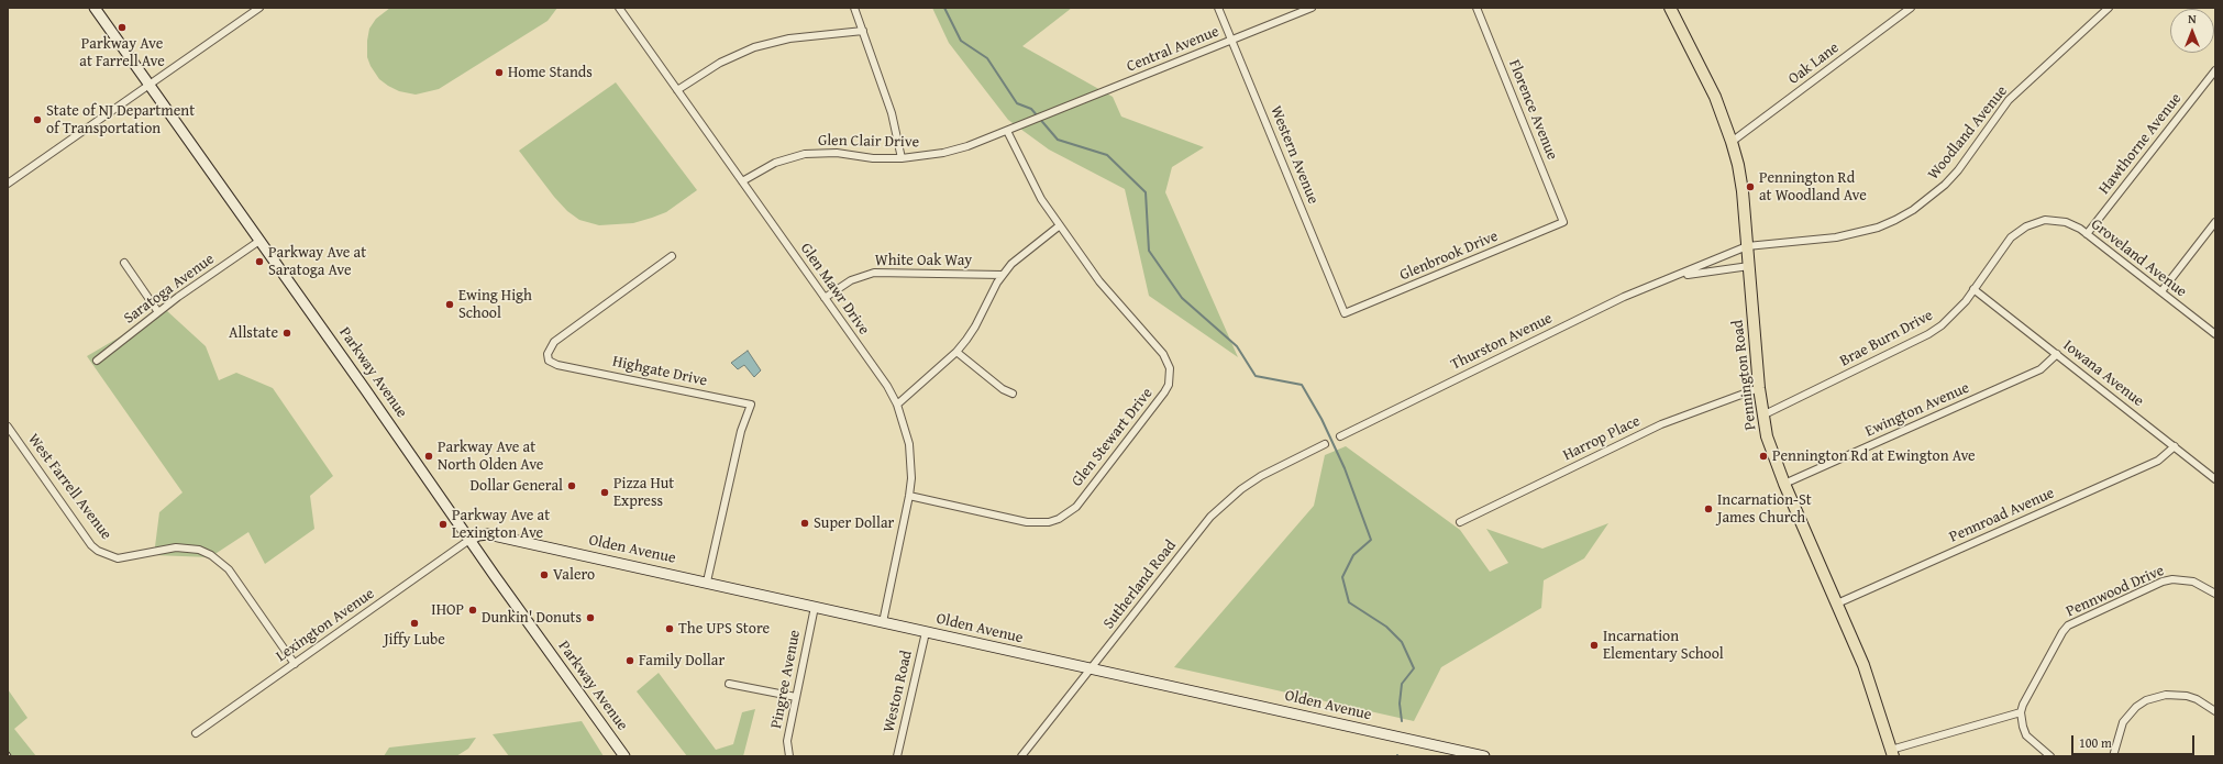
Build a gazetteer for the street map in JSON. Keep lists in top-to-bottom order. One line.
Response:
{"streets":{"main road":["Parkway Avenue","Pennington Road","Olden Avenue"],"street":["Central Avenue","Oak Lane","Florence Avenue","Woodland Avenue","Glen Clair Drive","Hawthorne Avenue","Western Avenue","Glenbrook Drive","Groveland Avenue","White Oak Way","Saratoga Avenue","Glen Mawr Drive","Brae Burn Drive","Thurston Avenue","Highgate Drive","Iowana Avenue","Ewington Avenue","Glen Stewart Drive","Harrop Place","West Farrell Avenue","Pennroad Avenue","Sutherland Road","Pennwood Drive","Lexington Avenue","Pingree Avenue","Weston Road"]},"crossings":[["Central Avenue","Glen Clair Drive"],["Central Avenue","Western Avenue"],["Oak Lane","Pennington Road"],["Florence Avenue","Glenbrook Drive"],["Woodland Avenue","Thurston Avenue"],["Woodland Avenue","Pennington Road"],["Glen Clair Drive","Glen Mawr Drive"],["Glen Clair Drive","Glen Stewart Drive"],["Hawthorne Avenue","Groveland Avenue"],["Western Avenue","Glenbrook Drive"],["Groveland Avenue","Brae Burn Drive"],["White Oak Way","Glen Mawr Drive"],["Saratoga Avenue","Parkway Avenue"],["Glen Mawr Drive","Glen Stewart Drive"],["Glen Mawr Drive","Olden Avenue"],["Brae Burn Drive","Iowana Avenue"],["Brae Burn Drive","Pennington Road"],["Thurston Avenue","Pennington Road"],["Highgate Drive","Olden Avenue"],["Parkway Avenue","Olden Avenue"],["Parkway Avenue","Lexington Avenue"],["Iowana Avenue","Ewington Avenue"],["Iowana Avenue","Pennroad Avenue"],["Pennington Road","Ewington Avenue"],["Pennington Road","Harrop Place"],["Pennington Road","Pennroad Avenue"],["West Farrell Avenue","Lexington Avenue"],["Olden Avenue","Sutherland Road"],["Olden Avenue","Lexington Avenue"],["Olden Avenue","Pingree Avenue"],["Olden Avenue","Weston Road"]],"places":["Parkway Ave at Farrell Ave","Home Stands","State of NJ Department of Transportation","Pennington Rd at Woodland Ave","Parkway Ave at Saratoga Ave","Ewing High School","Allstate","Parkway Ave at North Olden Ave","Pennington Rd at Ewington Ave","Dollar General","Pizza Hut Express","Incarnation-St James Church","Super Dollar","Parkway Ave at Lexington Ave","Valero","IHOP","Dunkin' Donuts","Jiffy Lube","The UPS Store","Incarnation Elementary School","Family Dollar"],"scale_bar":"100 m","north":"top"}
